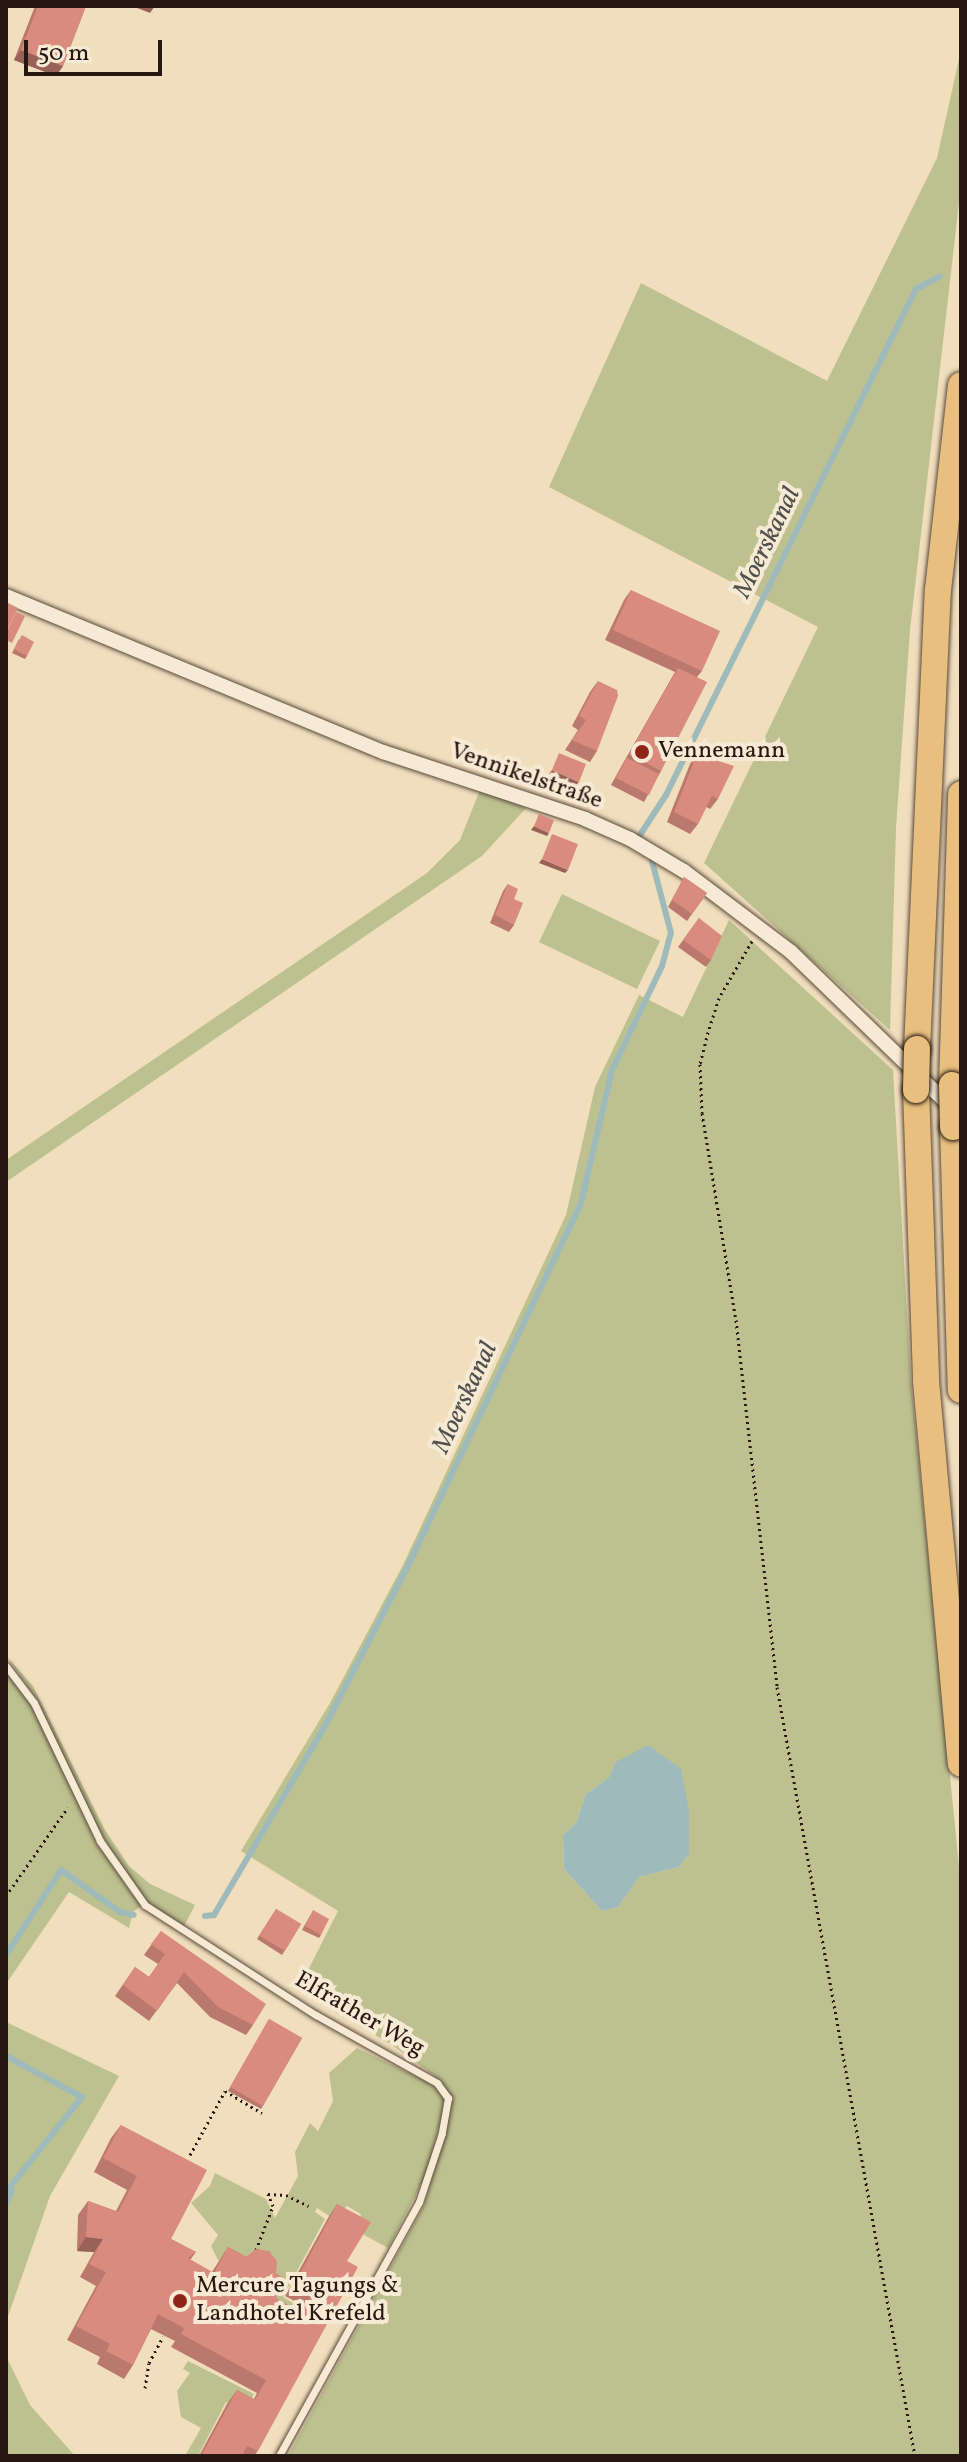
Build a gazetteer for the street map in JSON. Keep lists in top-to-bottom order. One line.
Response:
{"streets":{"street":["Vennikelstraße"],"lane":["Elfrather Weg"]},"water":["Moerskanal"],"places":["Vennemann","Mercure Tagungs & Landhotel Krefeld"],"scale_bar":"50 m"}
